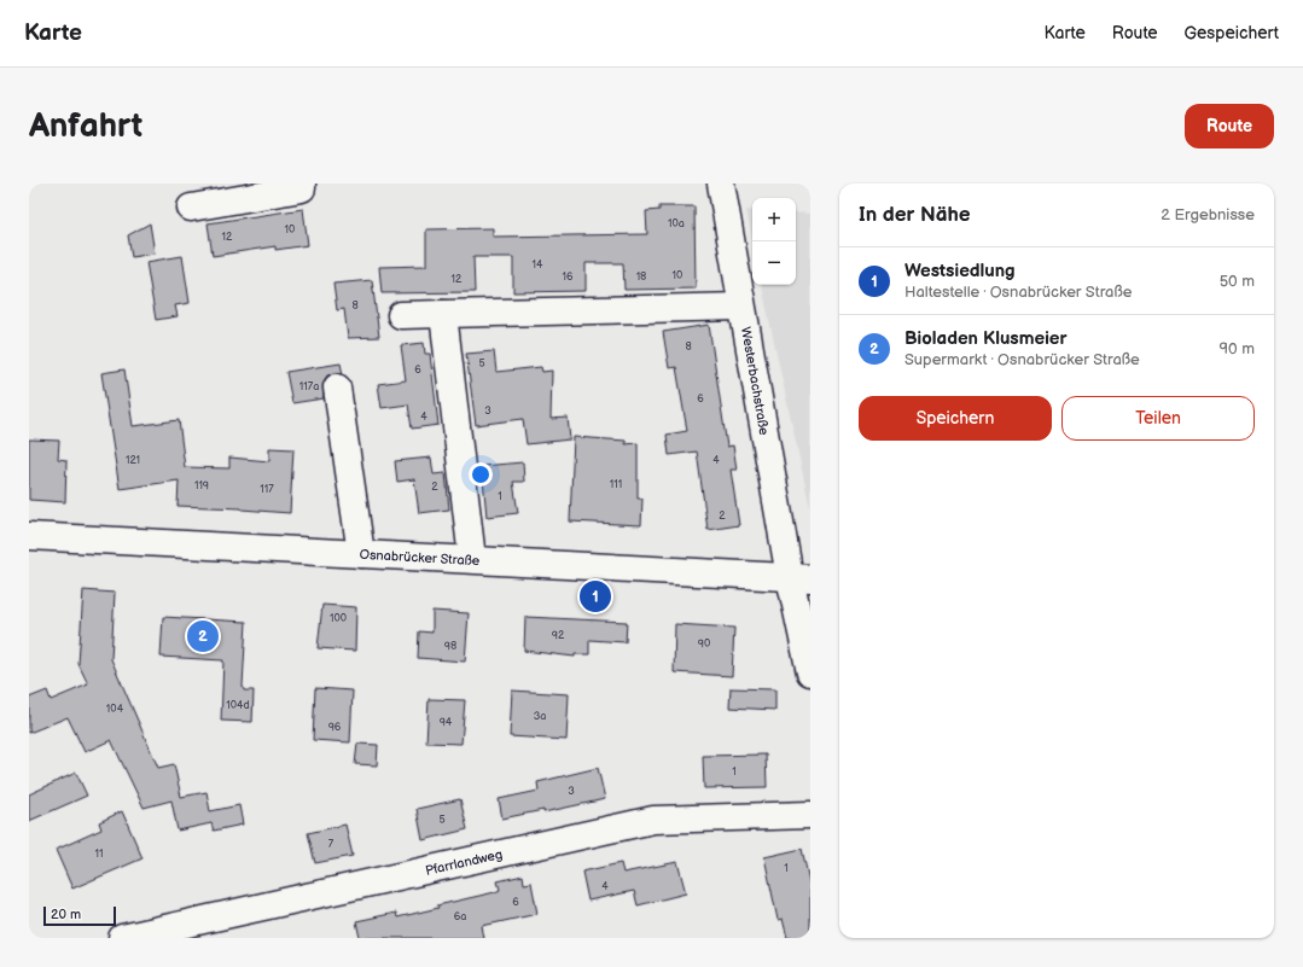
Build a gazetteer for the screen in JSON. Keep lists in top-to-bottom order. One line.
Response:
{"streets":{"street":["Westerbachstraße","Osnabrücker Straße","Pfarrlandweg"]},"crossings":[["Westerbachstraße","Osnabrücker Straße"]],"house_numbers":["10a","10","12","14","10","16","18","12","8","8","5","6","117a","6","3","4","121","4","111","119","2","117","1","2","100","92","90","98","104d","104","3a","94","96","1","3","5","7","11","1","4","6","6a"],"scale_bar":"20 m","page":{"header":"Karte","nav":["Karte","Route","Gespeichert"],"buttons":["Route",["Speichern","Teilen"]],"title":"Anfahrt","heading":["In der Nähe","2 Ergebnisse"],"map_buttons":["+","−"],"list":[{"mark":"1","name":"Westsiedlung","note":"Haltestelle · Osnabrücker Straße","value":"50 m"},{"mark":"2","name":"Bioladen Klusmeier","note":"Supermarkt · Osnabrücker Straße","value":"90 m"}],"pins":["1","2"],"scale":"20 m"}}
